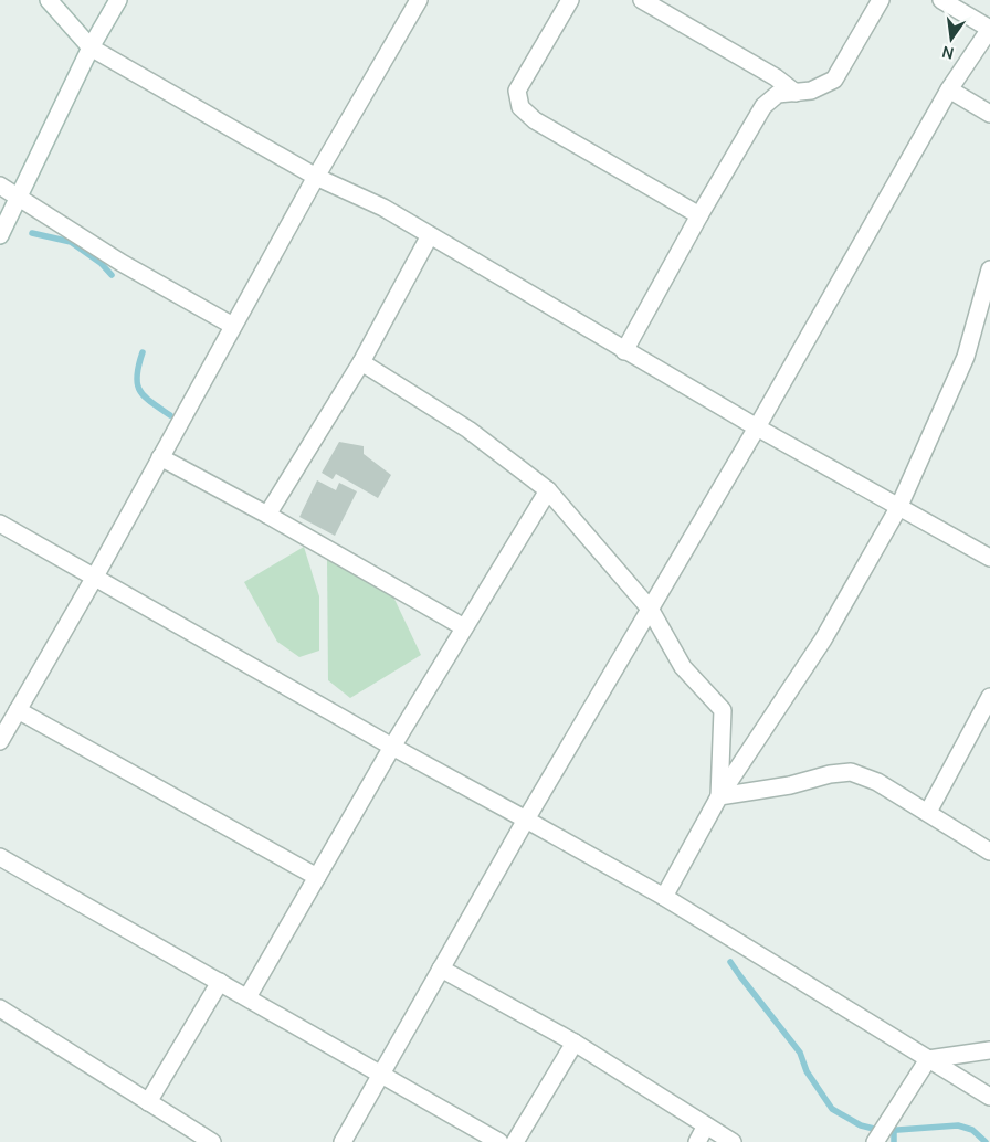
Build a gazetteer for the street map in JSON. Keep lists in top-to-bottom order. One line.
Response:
{"north":"bottom"}
